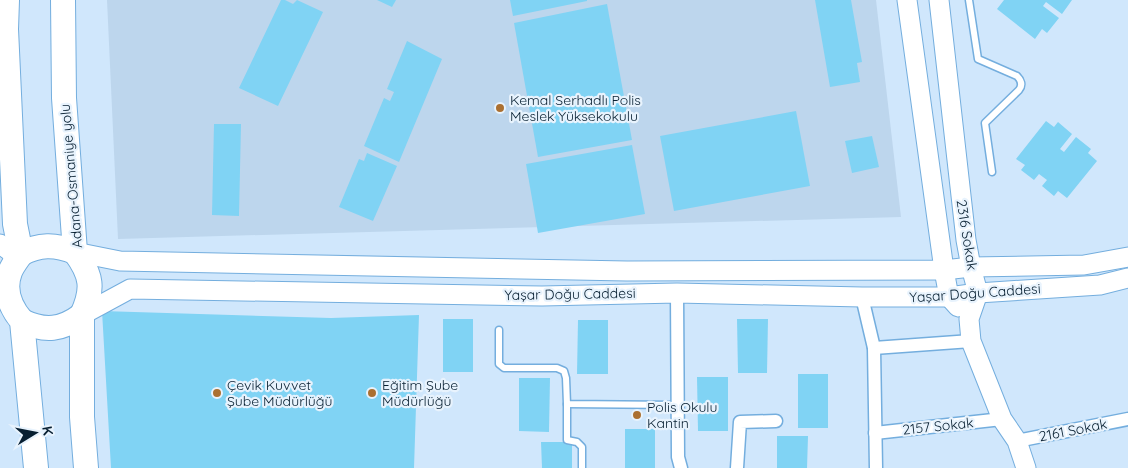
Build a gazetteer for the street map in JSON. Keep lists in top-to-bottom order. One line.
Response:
{"streets":{"highway":["Adana-Osmaniye yolu","Yaşar Doğu Caddesi"],"main road":["2316 Sokak"],"street":["2157 Sokak","2161 Sokak"]},"crossings":[["Adana-Osmaniye yolu","Yaşar Doğu Caddesi"],["2316 Sokak","Yaşar Doğu Caddesi"]],"places":["Kemal Serhadlı Polis Meslek Yüksekokulu","Çevik Kuvvet Şube Müdürlüğü","Eğitim Şube Müdürlüğü","Polis Okulu Kantin"],"north":"right"}
